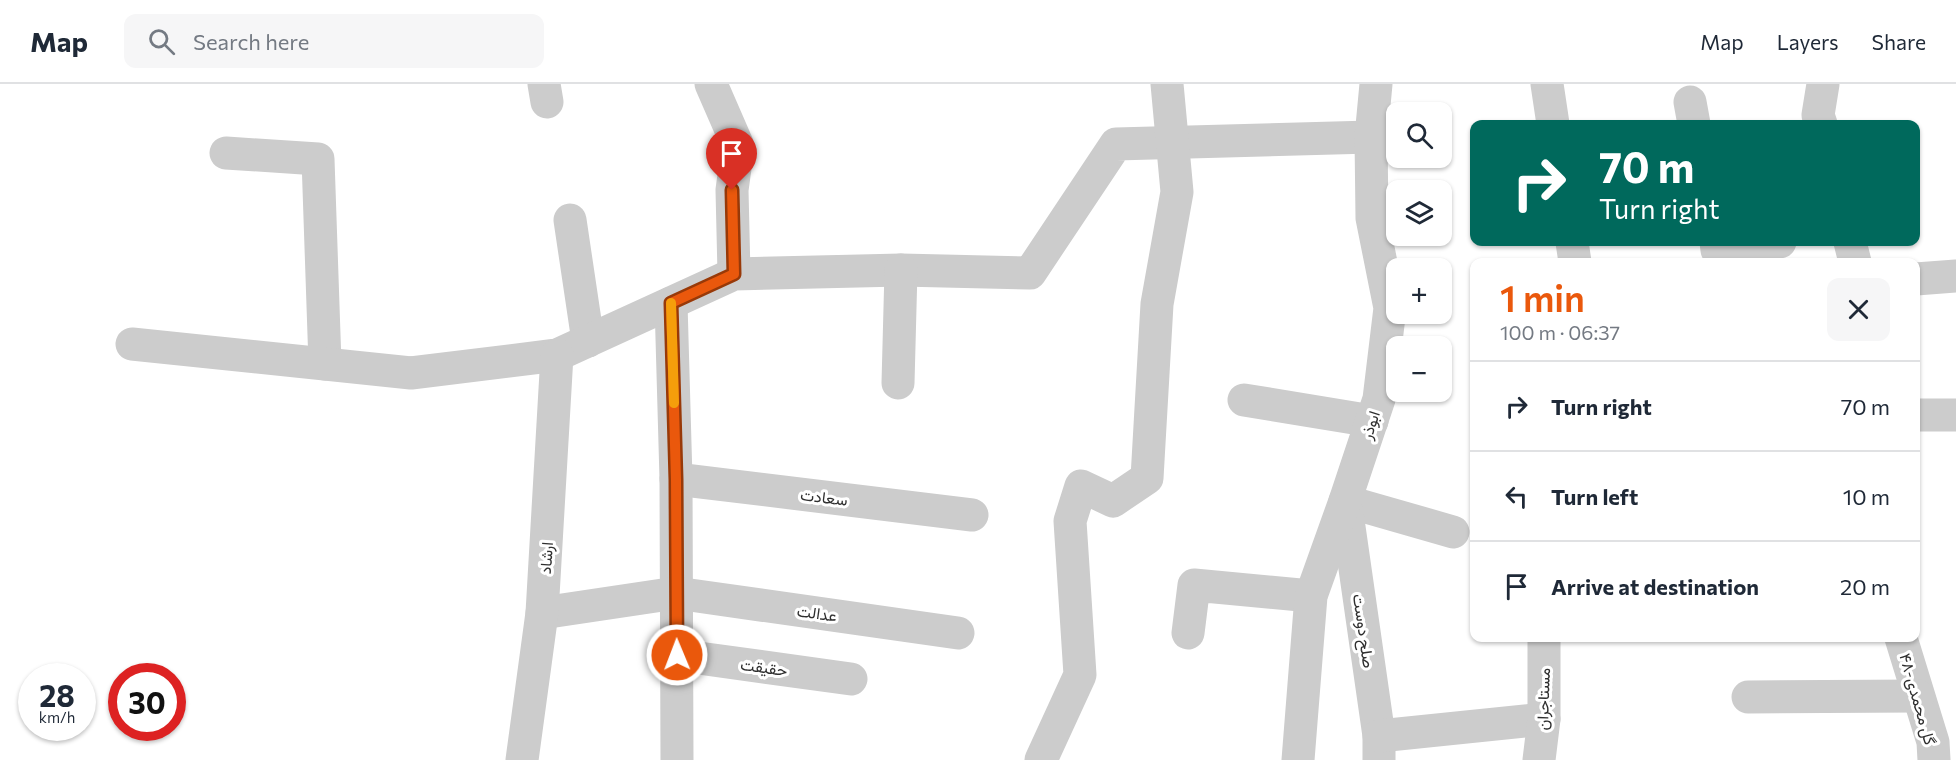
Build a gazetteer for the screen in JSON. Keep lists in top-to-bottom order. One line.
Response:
{"streets":{"street":["ابوذر","سعادت","ارشاد","عدالت","صلح دوست","حقیقت","مستاجران","۴۸-گل محمدی"]},"crossings":[["ابوذر","صلح دوست"],["ارشاد","عدالت"]],"page":{"header":"Map","search":"Search here","nav":["Map","Layers","Share"],"map_buttons":["+","−"],"turn":["70 m","Turn right"],"heading":["1 min","100 m · 06:37"],"list":[{"name":"Turn right","value":"70 m"},{"name":"Turn left","value":"10 m"},{"name":"Arrive at destination","value":"20 m"}],"speed":"28 km/h","limit":"30"}}
